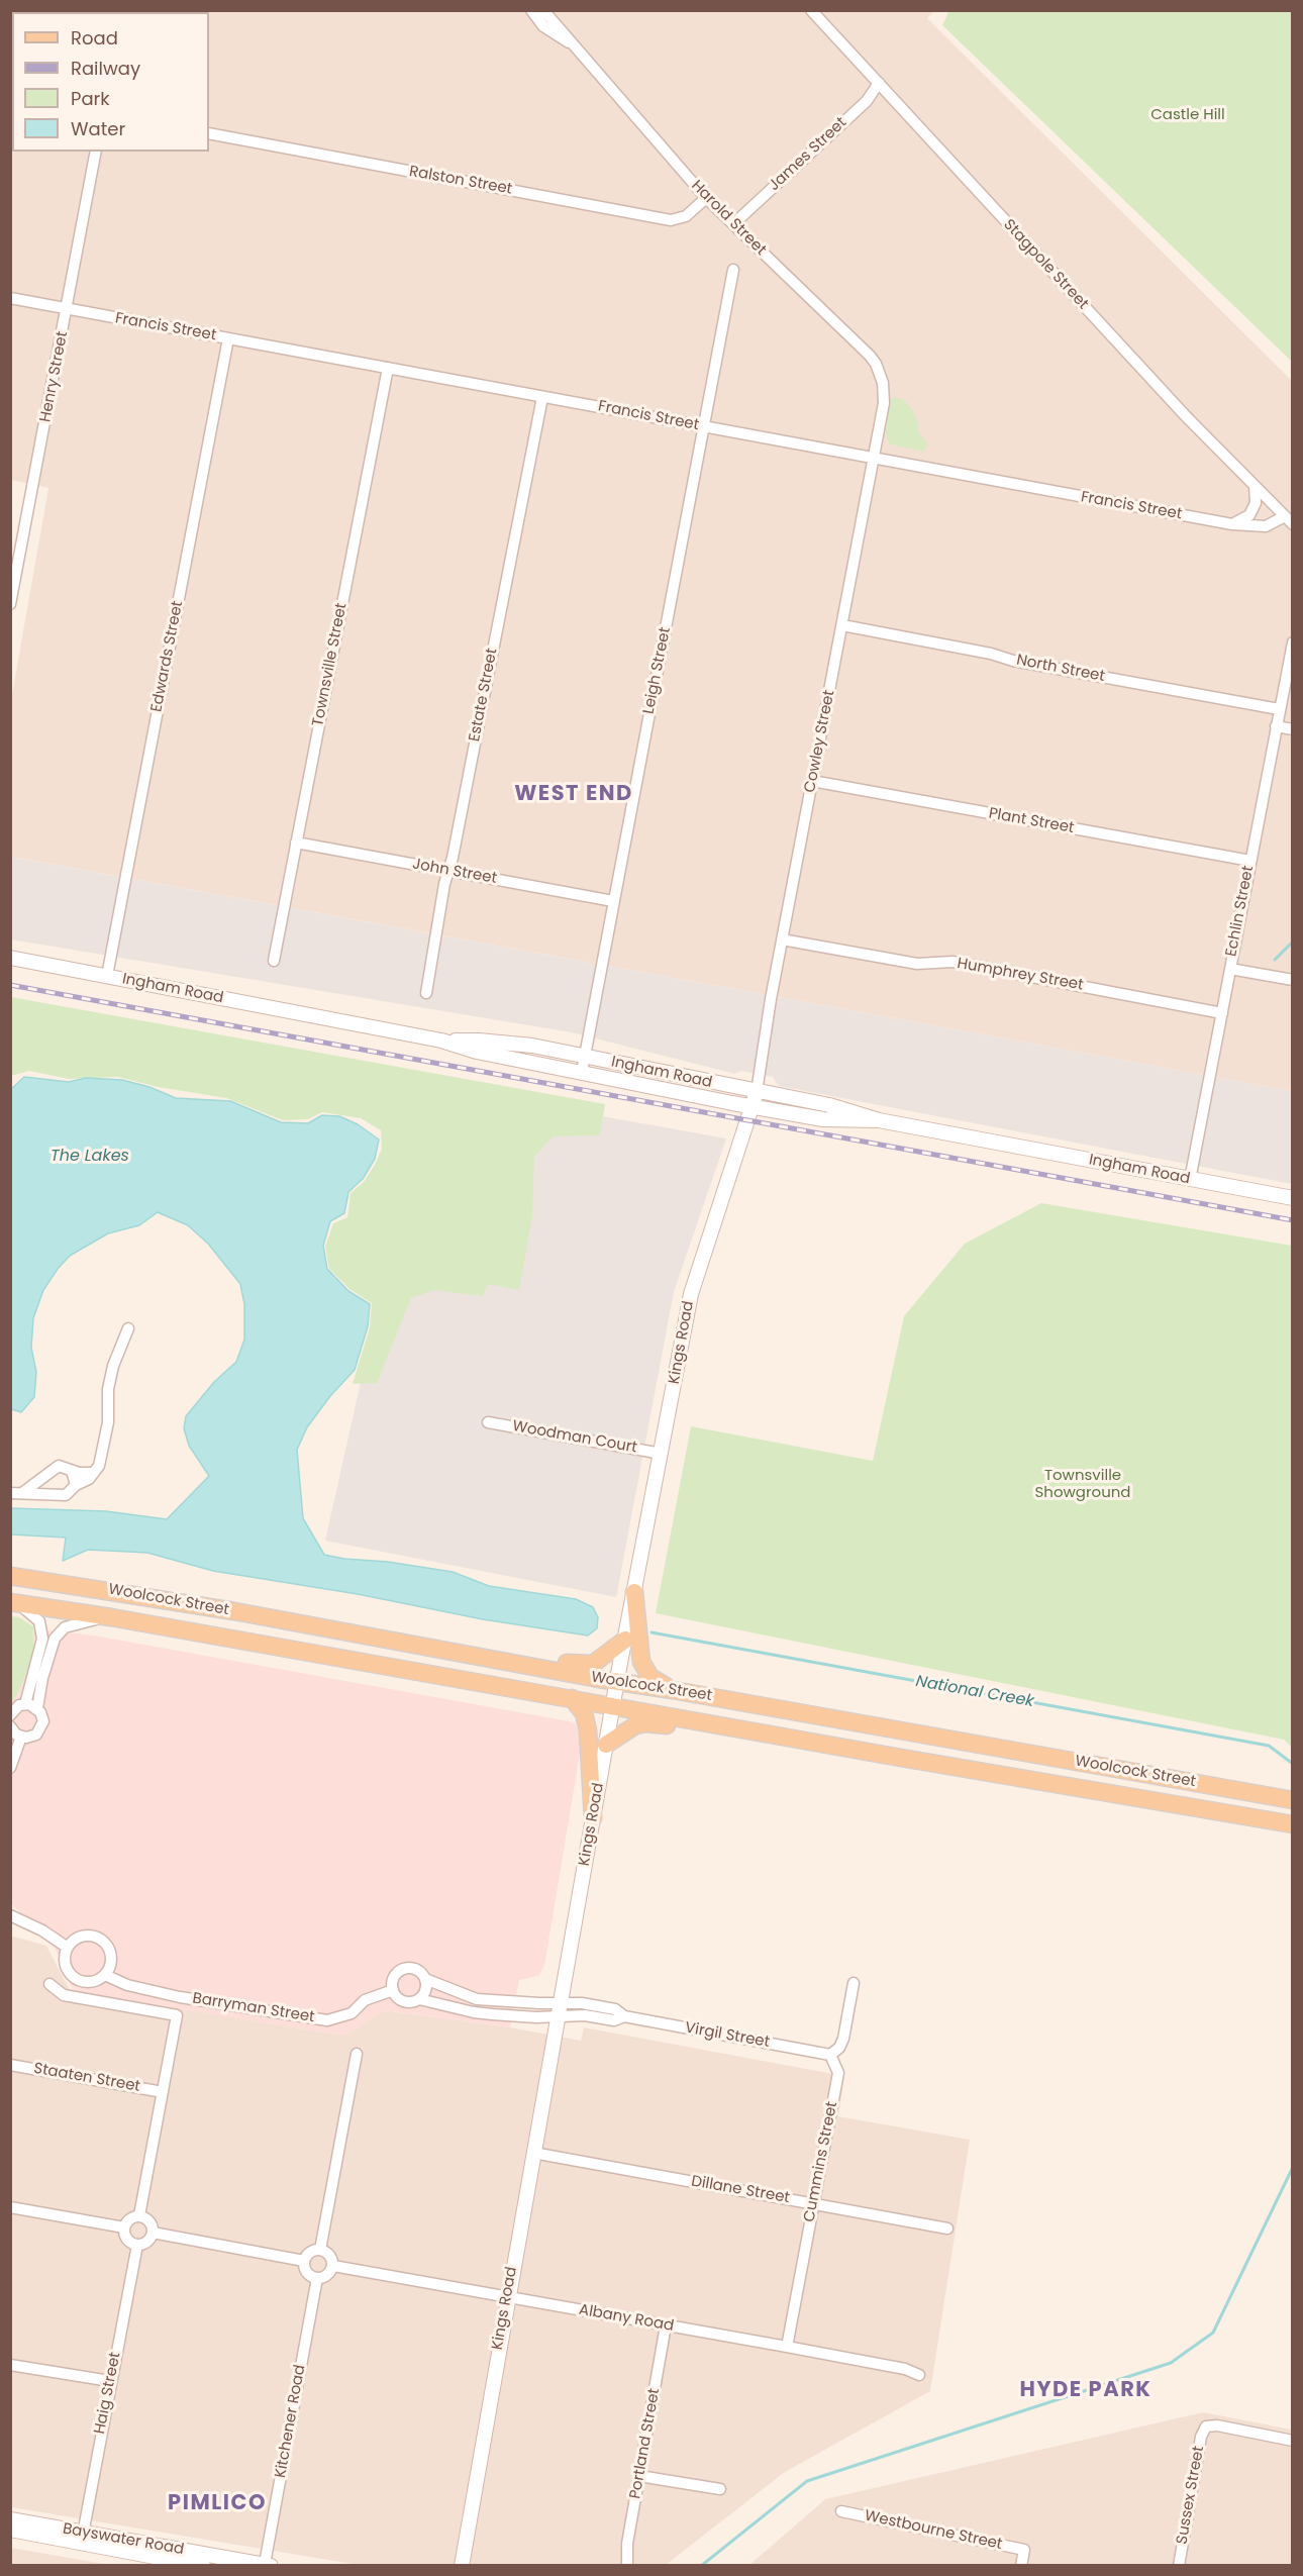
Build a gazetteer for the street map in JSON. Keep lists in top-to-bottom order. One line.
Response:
{"streets":{"main road":["Ingham Road","Kings Road","Woolcock Street","Bayswater Road"],"street":["James Street","Ralston Street","Harold Street","Stagpole Street","Francis Street","Henry Street","Edwards Street","Townsville Street","North Street","Leigh Street","Estate Street","Cowley Street","Plant Street","John Street","Echlin Street","Humphrey Street","Woodman Court","Barryman Street","Virgil Street","Staaten Street","Cummins Street","Dillane Street","Albany Road","Haig Street","Kitchener Road","Portland Street","Sussex Street","Westbourne Street"]},"crossings":[["James Street","Harold Street"],["James Street","Stagpole Street"],["Ralston Street","Harold Street"],["Harold Street","Cowley Street"],["Stagpole Street","Francis Street"],["Francis Street","Henry Street"],["Francis Street","Edwards Street"],["Francis Street","Townsville Street"],["Francis Street","Leigh Street"],["Francis Street","Estate Street"],["Francis Street","Cowley Street"],["Edwards Street","Ingham Road"],["Townsville Street","John Street"],["North Street","Cowley Street"],["North Street","Echlin Street"],["Leigh Street","John Street"],["Leigh Street","Ingham Road"],["Estate Street","John Street"],["Cowley Street","Plant Street"],["Cowley Street","Humphrey Street"],["Cowley Street","Ingham Road"],["Cowley Street","Kings Road"],["Plant Street","Echlin Street"],["Echlin Street","Humphrey Street"],["Echlin Street","Ingham Road"],["Ingham Road","Kings Road"],["Kings Road","Woodman Court"],["Kings Road","Woolcock Street"],["Kings Road","Virgil Street"],["Kings Road","Dillane Street"],["Kings Road","Albany Road"],["Virgil Street","Cummins Street"],["Cummins Street","Dillane Street"],["Cummins Street","Albany Road"],["Albany Road","Kitchener Road"],["Albany Road","Portland Street"],["Haig Street","Bayswater Road"],["Kitchener Road","Bayswater Road"]],"districts":["WEST END","HYDE PARK","PIMLICO"],"water":["The Lakes","National Creek"],"parks":["Castle Hill","Townsville Showground"],"legend":["Road","Railway","Park","Water"]}
